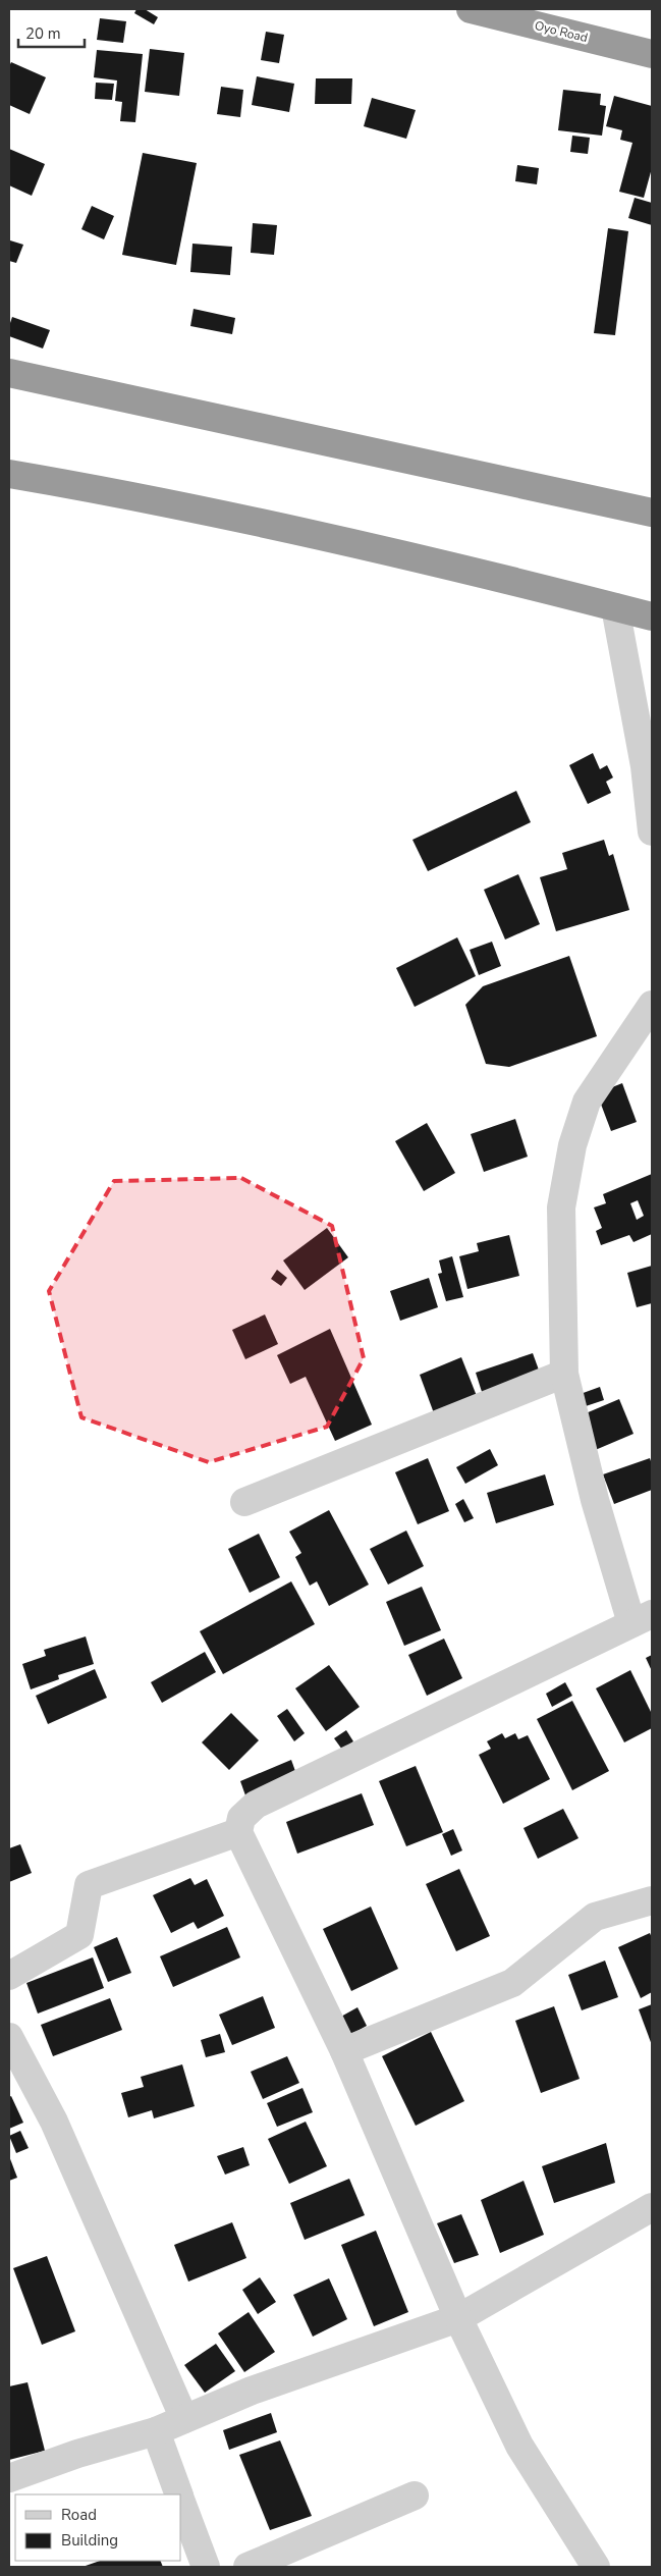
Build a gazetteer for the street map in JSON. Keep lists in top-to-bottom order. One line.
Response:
{"streets":{"highway":["Oyo Road"]},"legend":["Road","Building"],"scale_bar":"20 m"}
